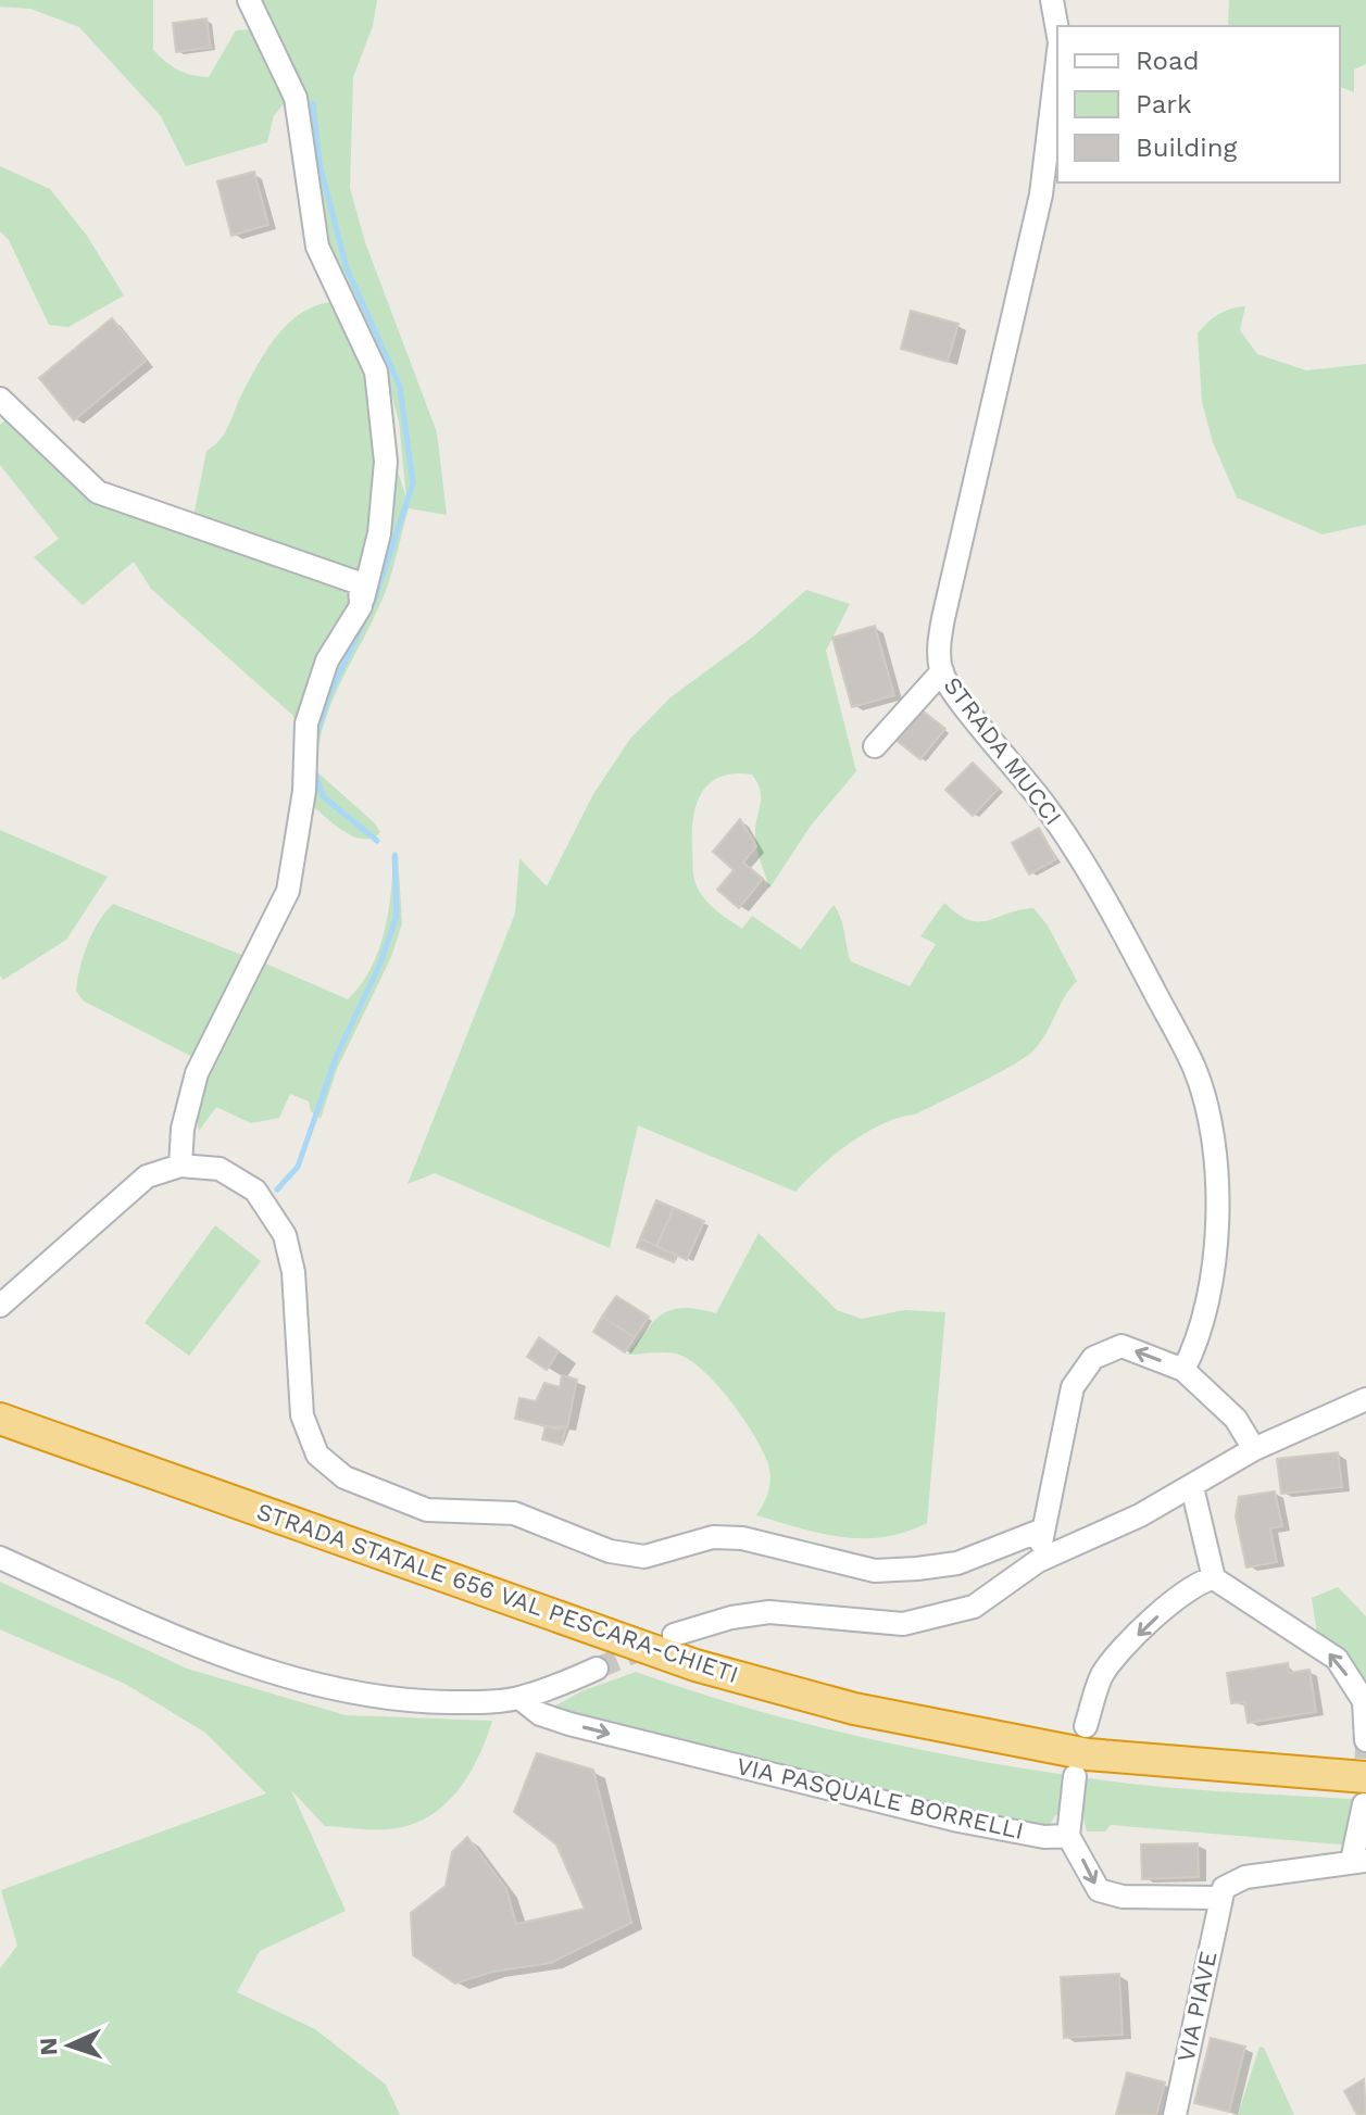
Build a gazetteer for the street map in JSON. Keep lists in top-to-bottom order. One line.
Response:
{"streets":{"highway":["STRADA STATALE 656 VAL PESCARA-CHIETI"],"street":["STRADA MUCCI","VIA PASQUALE BORRELLI","VIA PIAVE"]},"one_way":["VIA PASQUALE BORRELLI"],"legend":["Road","Park","Building"],"north":"left"}
